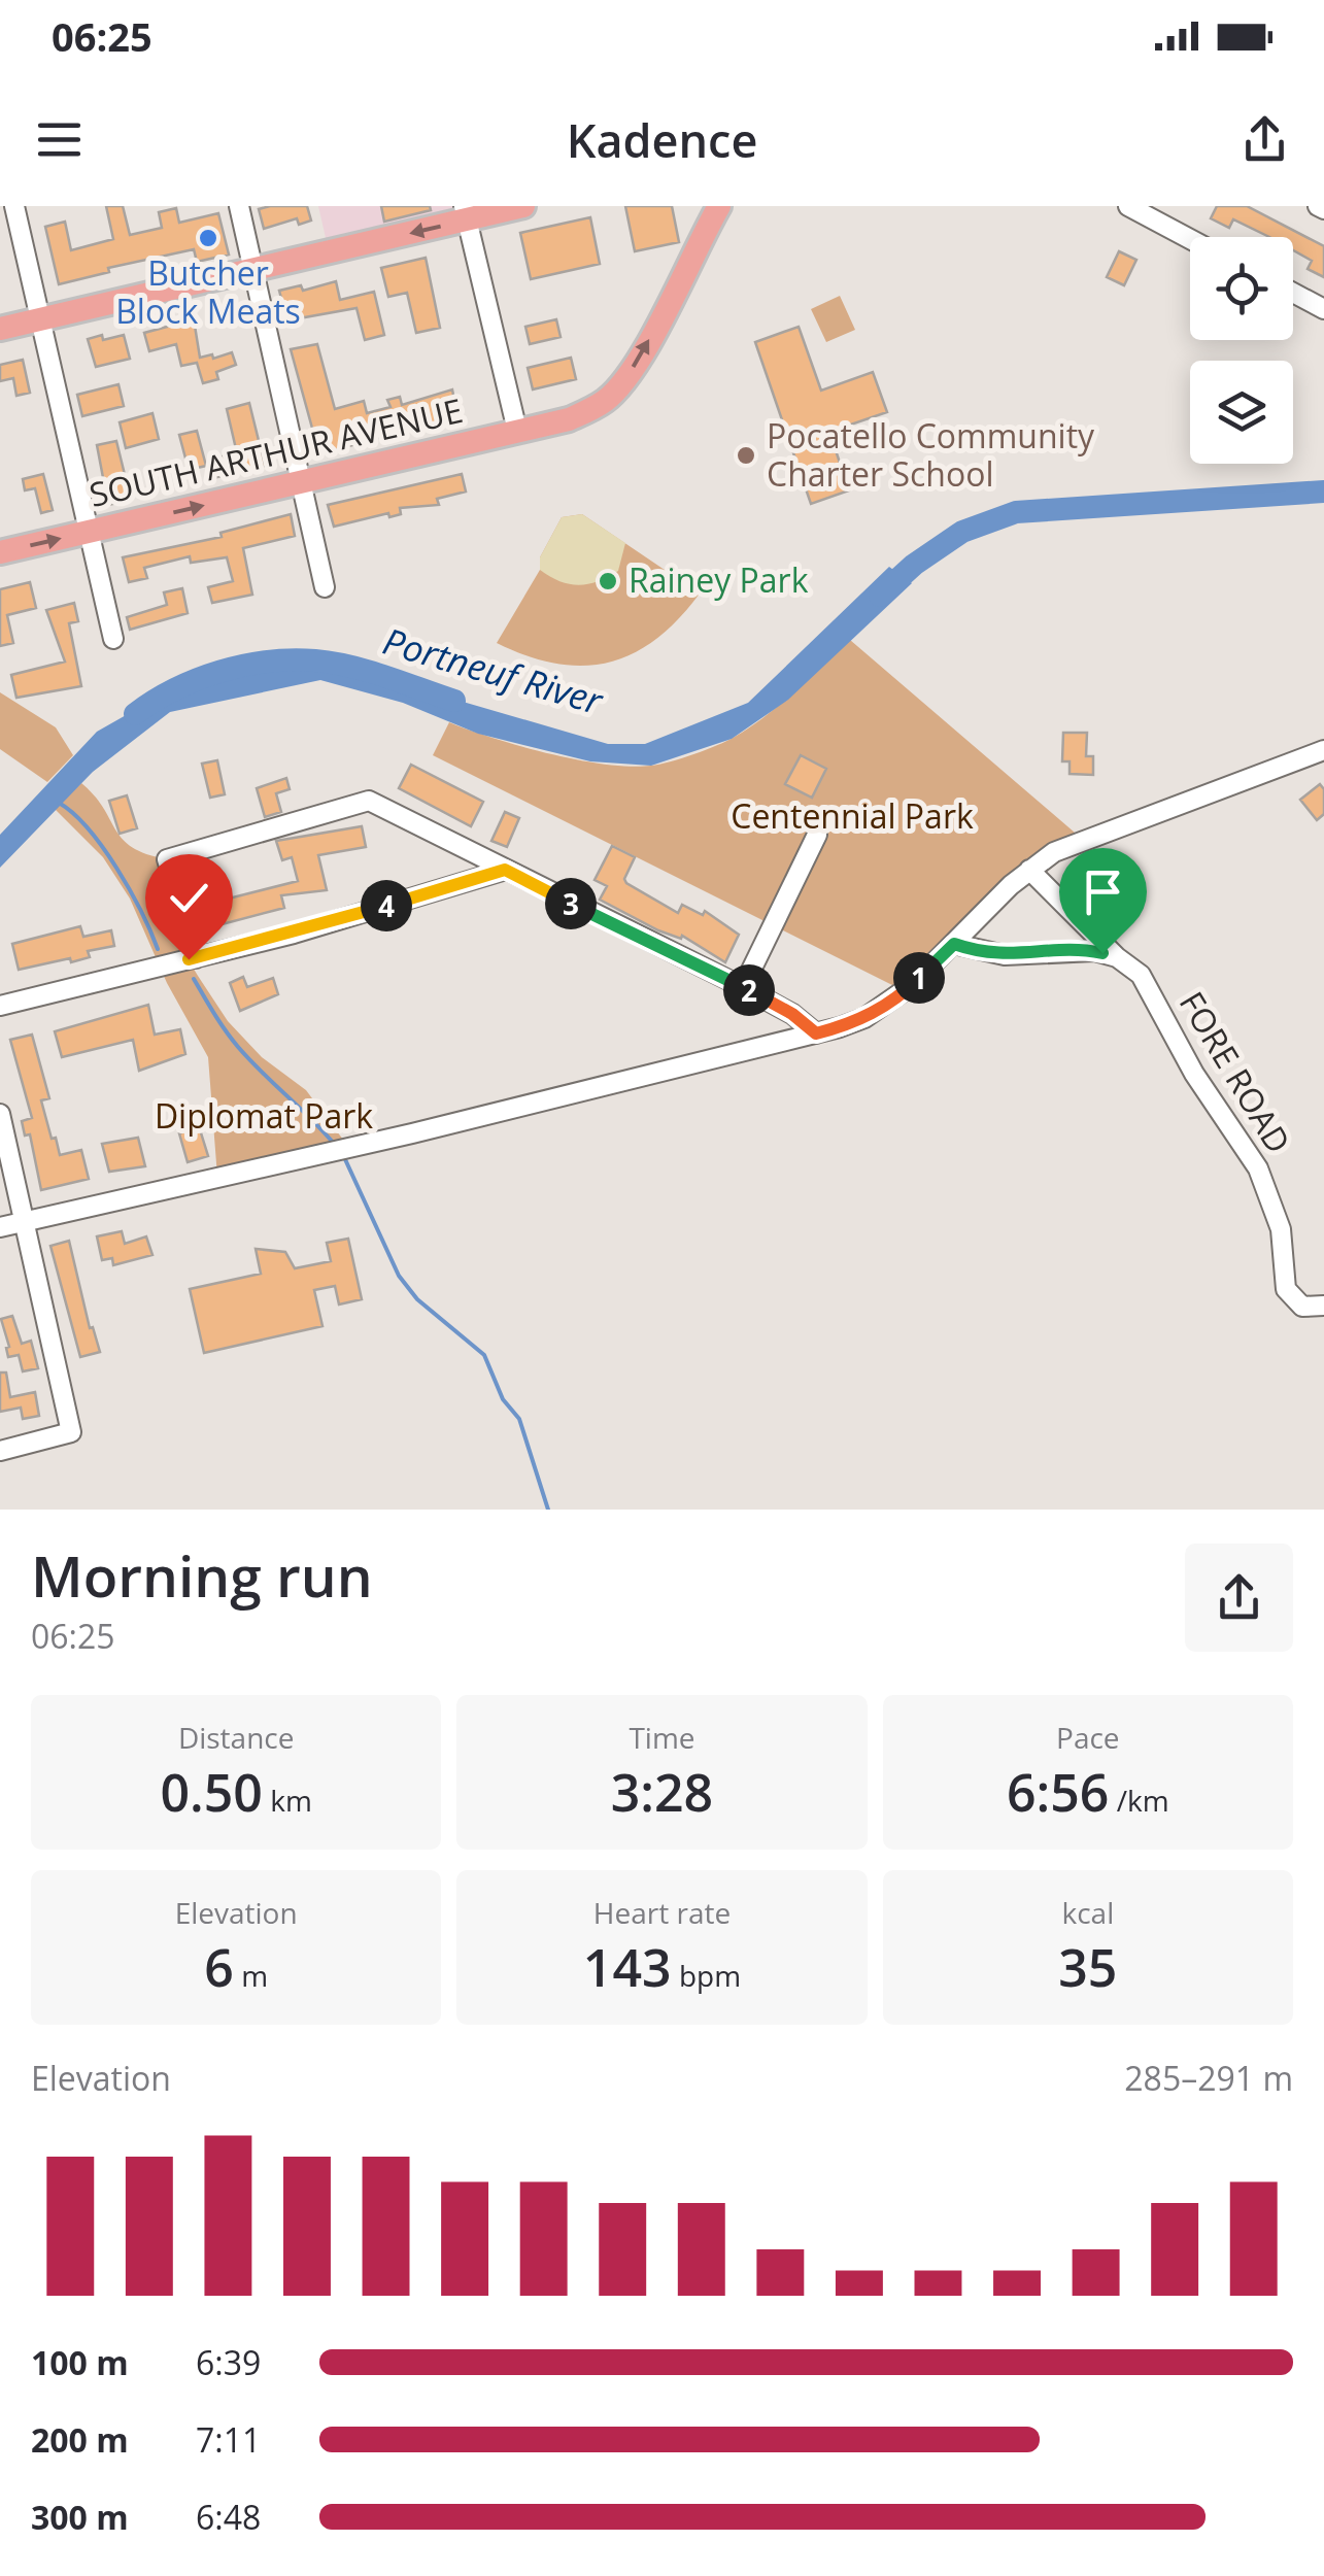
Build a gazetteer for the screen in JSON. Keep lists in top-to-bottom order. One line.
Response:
{"streets":{"main road":["SOUTH ARTHUR AVENUE"],"street":["FORE ROAD"]},"one_way":["SOUTH ARTHUR AVENUE"],"water":["Portneuf River"],"parks":["Centennial Park","Diplomat Park"],"places":["Butcher Block Meats","Pocatello Community Charter School","Rainey Park"],"page":{"status":"06:25","header":"Kadence","pins":["3","4","1","2"],"heading":["Morning run","06:25"],"stats":[["Distance","0.50 km"],["Time","3:28"],["Pace","6:56 /km"],["Elevation","6 m"],["Heart rate","143 bpm"],["kcal","35"]],"chart":["Elevation","285–291 m"],"list":[{"name":"100 m","note":"6:39"},{"name":"200 m","note":"7:11"},{"name":"300 m","note":"6:48"}]}}
